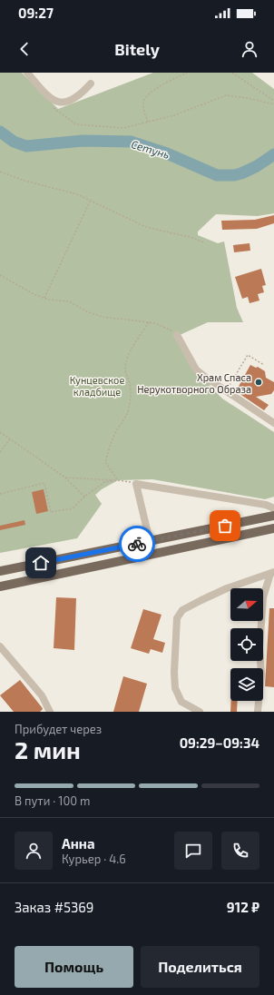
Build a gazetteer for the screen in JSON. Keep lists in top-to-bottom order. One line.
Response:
{"water":["Сетунь"],"parks":["Кунцевское кладбище"],"places":["Храм Спаса Нерукотворного Образа"],"north":"right","page":{"status":"09:27","header":"Bitely","heading":["2 мин","Прибудет через","09:29–09:34"],"panel":["Анна","Курьер · 4.6","Заказ #5369","912 ₽"],"bar":"В пути · 100 m","buttons":["Помощь","Поделиться"]}}
